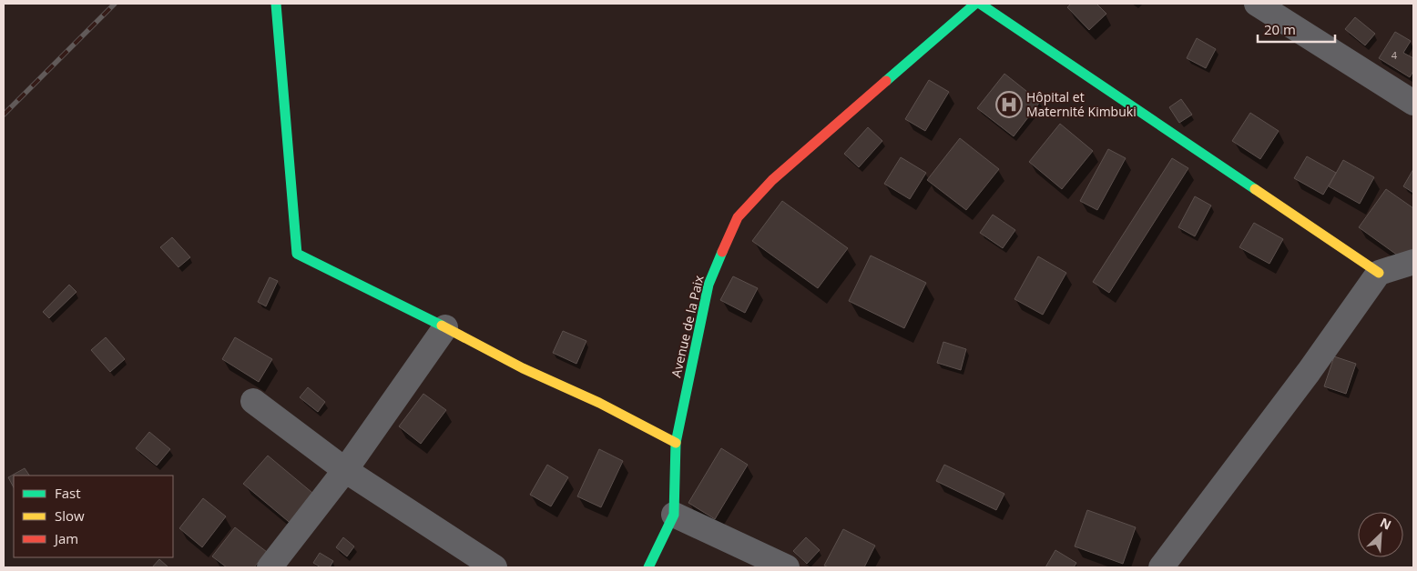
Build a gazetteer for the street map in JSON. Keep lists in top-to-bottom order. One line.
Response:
{"streets":{"street":["Avenue de la Paix"]},"places":{"hospital":["Hôpital et Maternité Kimbuki"]},"house_numbers":["4"],"legend":["Fast","Slow","Jam"],"scale_bar":"20 m","north":"top right"}
